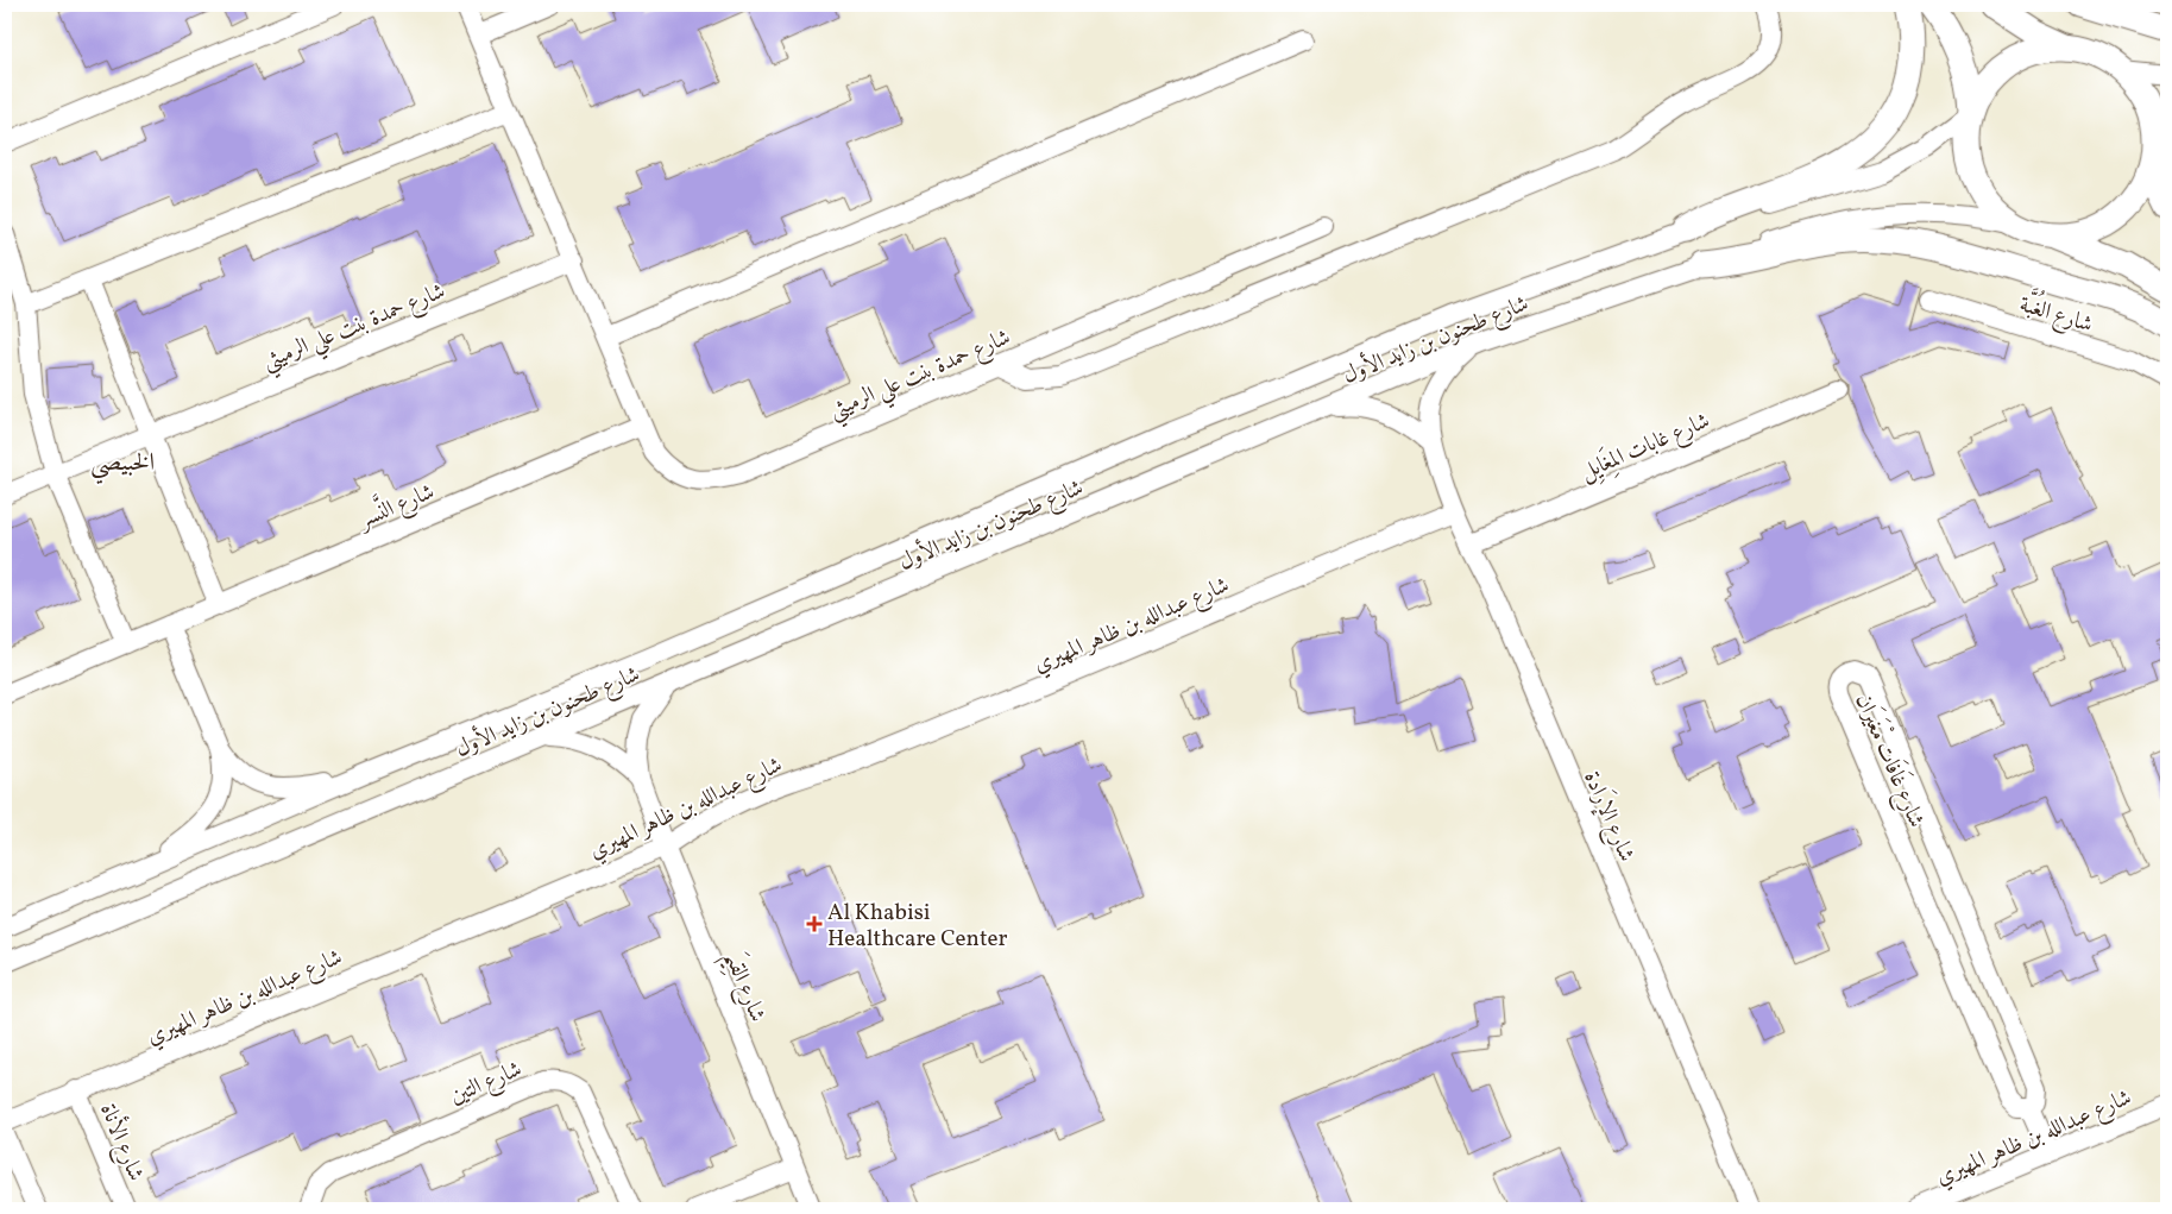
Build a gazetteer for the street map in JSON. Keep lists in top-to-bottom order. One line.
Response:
{"streets":{"street":["شارع الغُبَّة","شارع حمدة بنت علي الرميثي","شارع طحنون بن زايد الأول","شارع غابات المِغَايِل","شارع النَّسر","شارع عبدالله بن ظاهر المهيري","شارع غَافَات مْغَيرَان","شارع الإرَادة","شارع القِيَم","شارع التين","شارع الأناة"]},"crossings":[["شارع حمدة بنت علي الرميثي","شارع النَّسر"],["شارع طحنون بن زايد الأول","شارع الإرَادة"],["شارع طحنون بن زايد الأول","شارع القِيَم"],["شارع غابات المِغَايِل","شارع الإرَادة"],["شارع عبدالله بن ظاهر المهيري","شارع الإرَادة"],["شارع عبدالله بن ظاهر المهيري","شارع القِيَم"],["شارع عبدالله بن ظاهر المهيري","شارع الأناة"]],"districts":["الخبيصي"],"places":{"health":["Al Khabisi Healthcare Center"]}}
